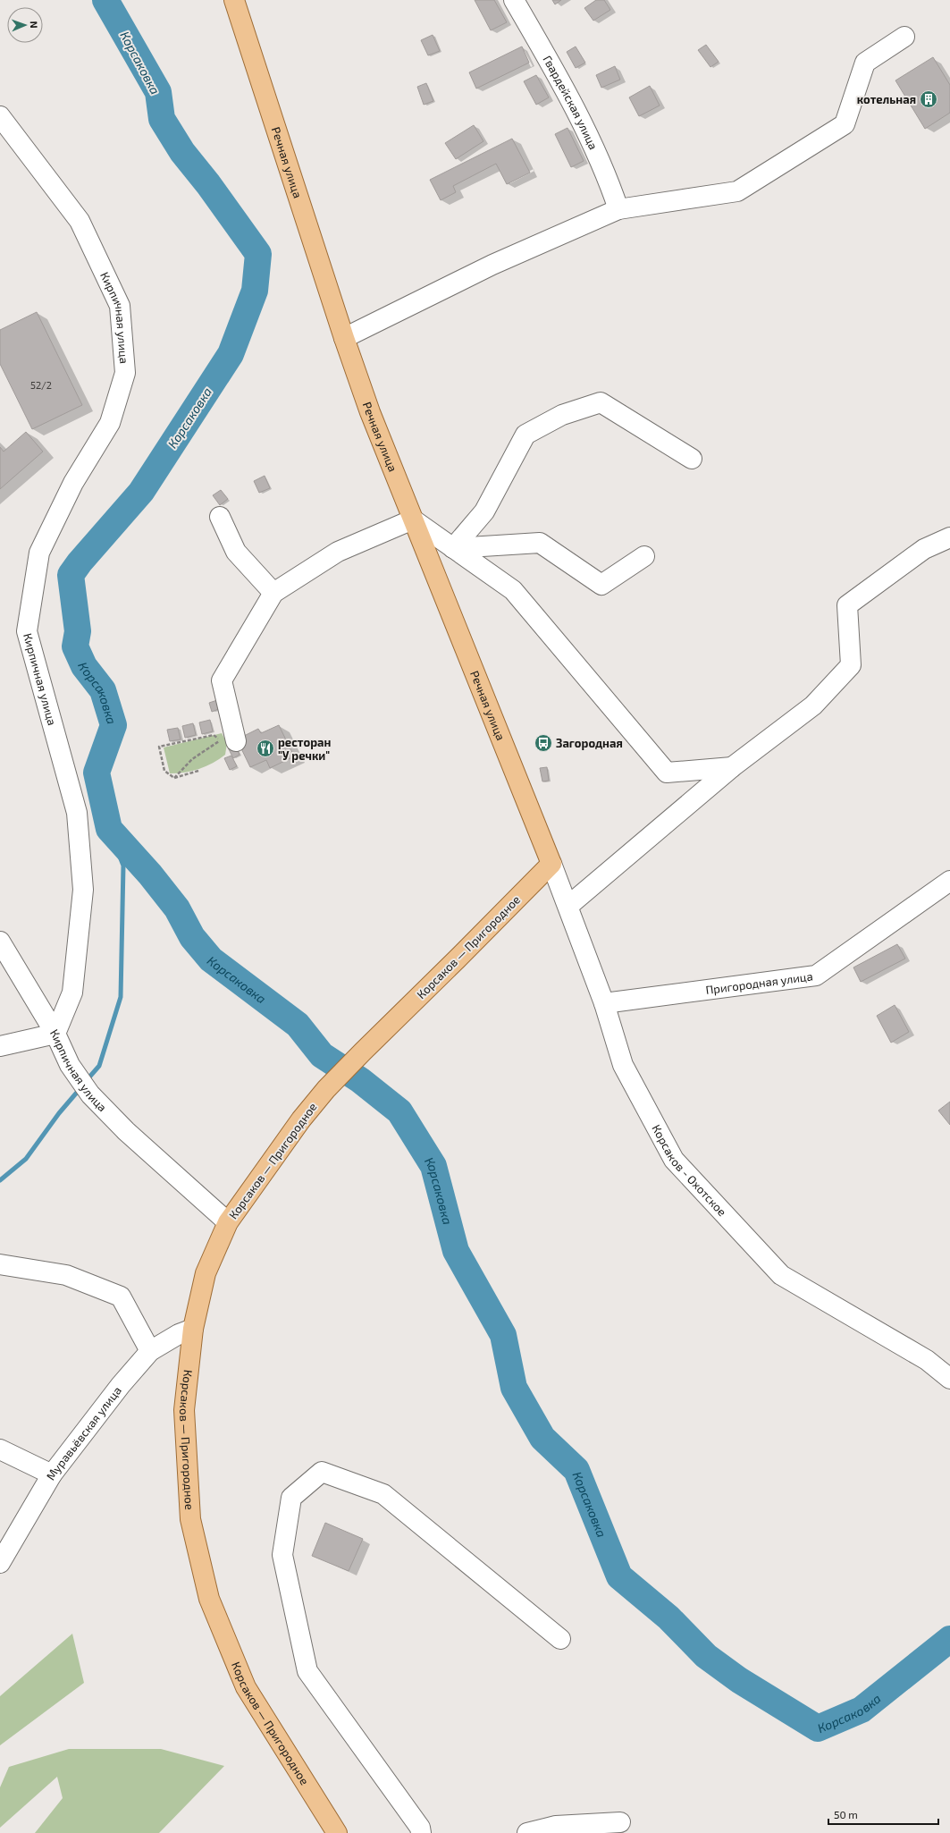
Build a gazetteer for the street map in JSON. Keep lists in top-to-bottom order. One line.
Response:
{"streets":{"main road":["Речная улица","Корсаков — Пригородное"],"street":["Гвардейская улица","Кирпичная улица","Пригородная улица","Корсаков - Охотское","Муравьёвская улица"]},"crossings":[["Речная улица","Корсаков — Пригородное"],["Речная улица","Корсаков - Охотское"],["Кирпичная улица","Корсаков — Пригородное"],["Корсаков — Пригородное","Корсаков - Охотское"],["Корсаков — Пригородное","Муравьёвская улица"],["Пригородная улица","Корсаков - Охотское"]],"water":["Корсаковка"],"places":{"building":["котельная"],"bus stop":["Загородная"],"restaurant":["ресторан \"У речки\""]},"house_numbers":["52/2"],"scale_bar":"50 m","north":"right"}
